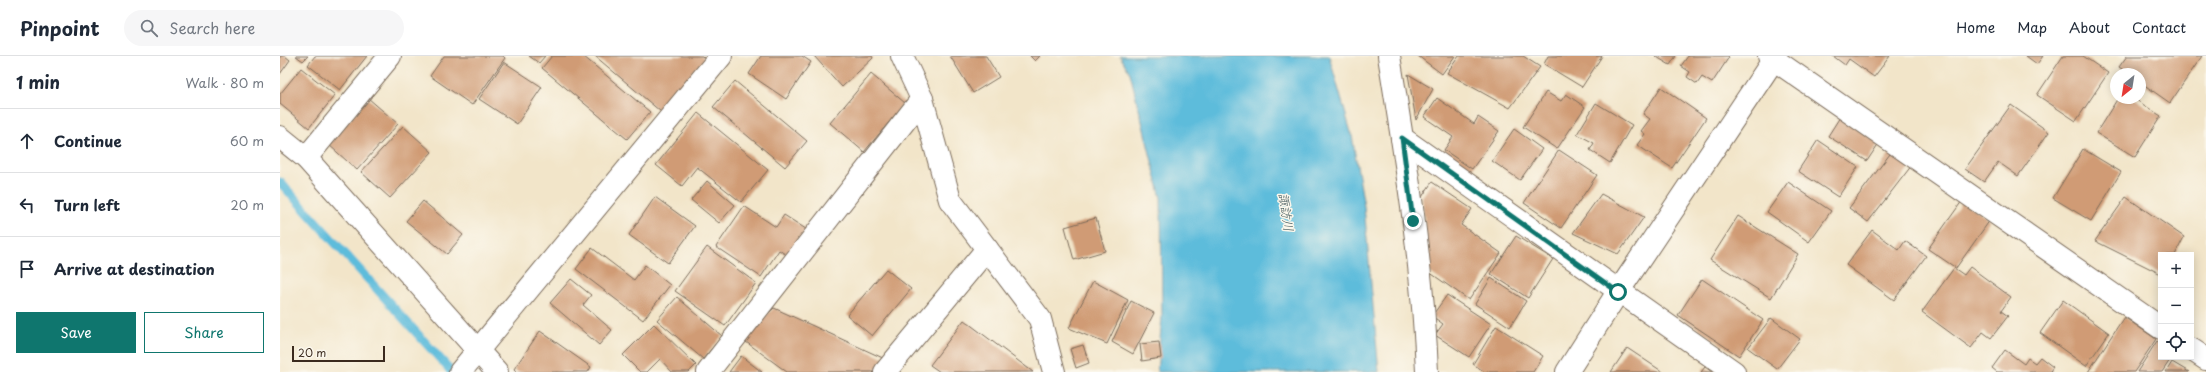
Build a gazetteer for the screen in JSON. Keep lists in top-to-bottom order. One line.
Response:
{"water":["諏訪川"],"scale_bar":"20 m","north":"bottom left","page":{"header":"Pinpoint","search":"Search here","nav":["Home","Map","About","Contact"],"heading":["1 min","Walk · 80 m"],"list":[["Continue","60 m"],["Turn left","20 m"],"Arrive at destination"],"map_buttons":["+","−"],"buttons":["Save","Share"],"scale":"20 m"}}
